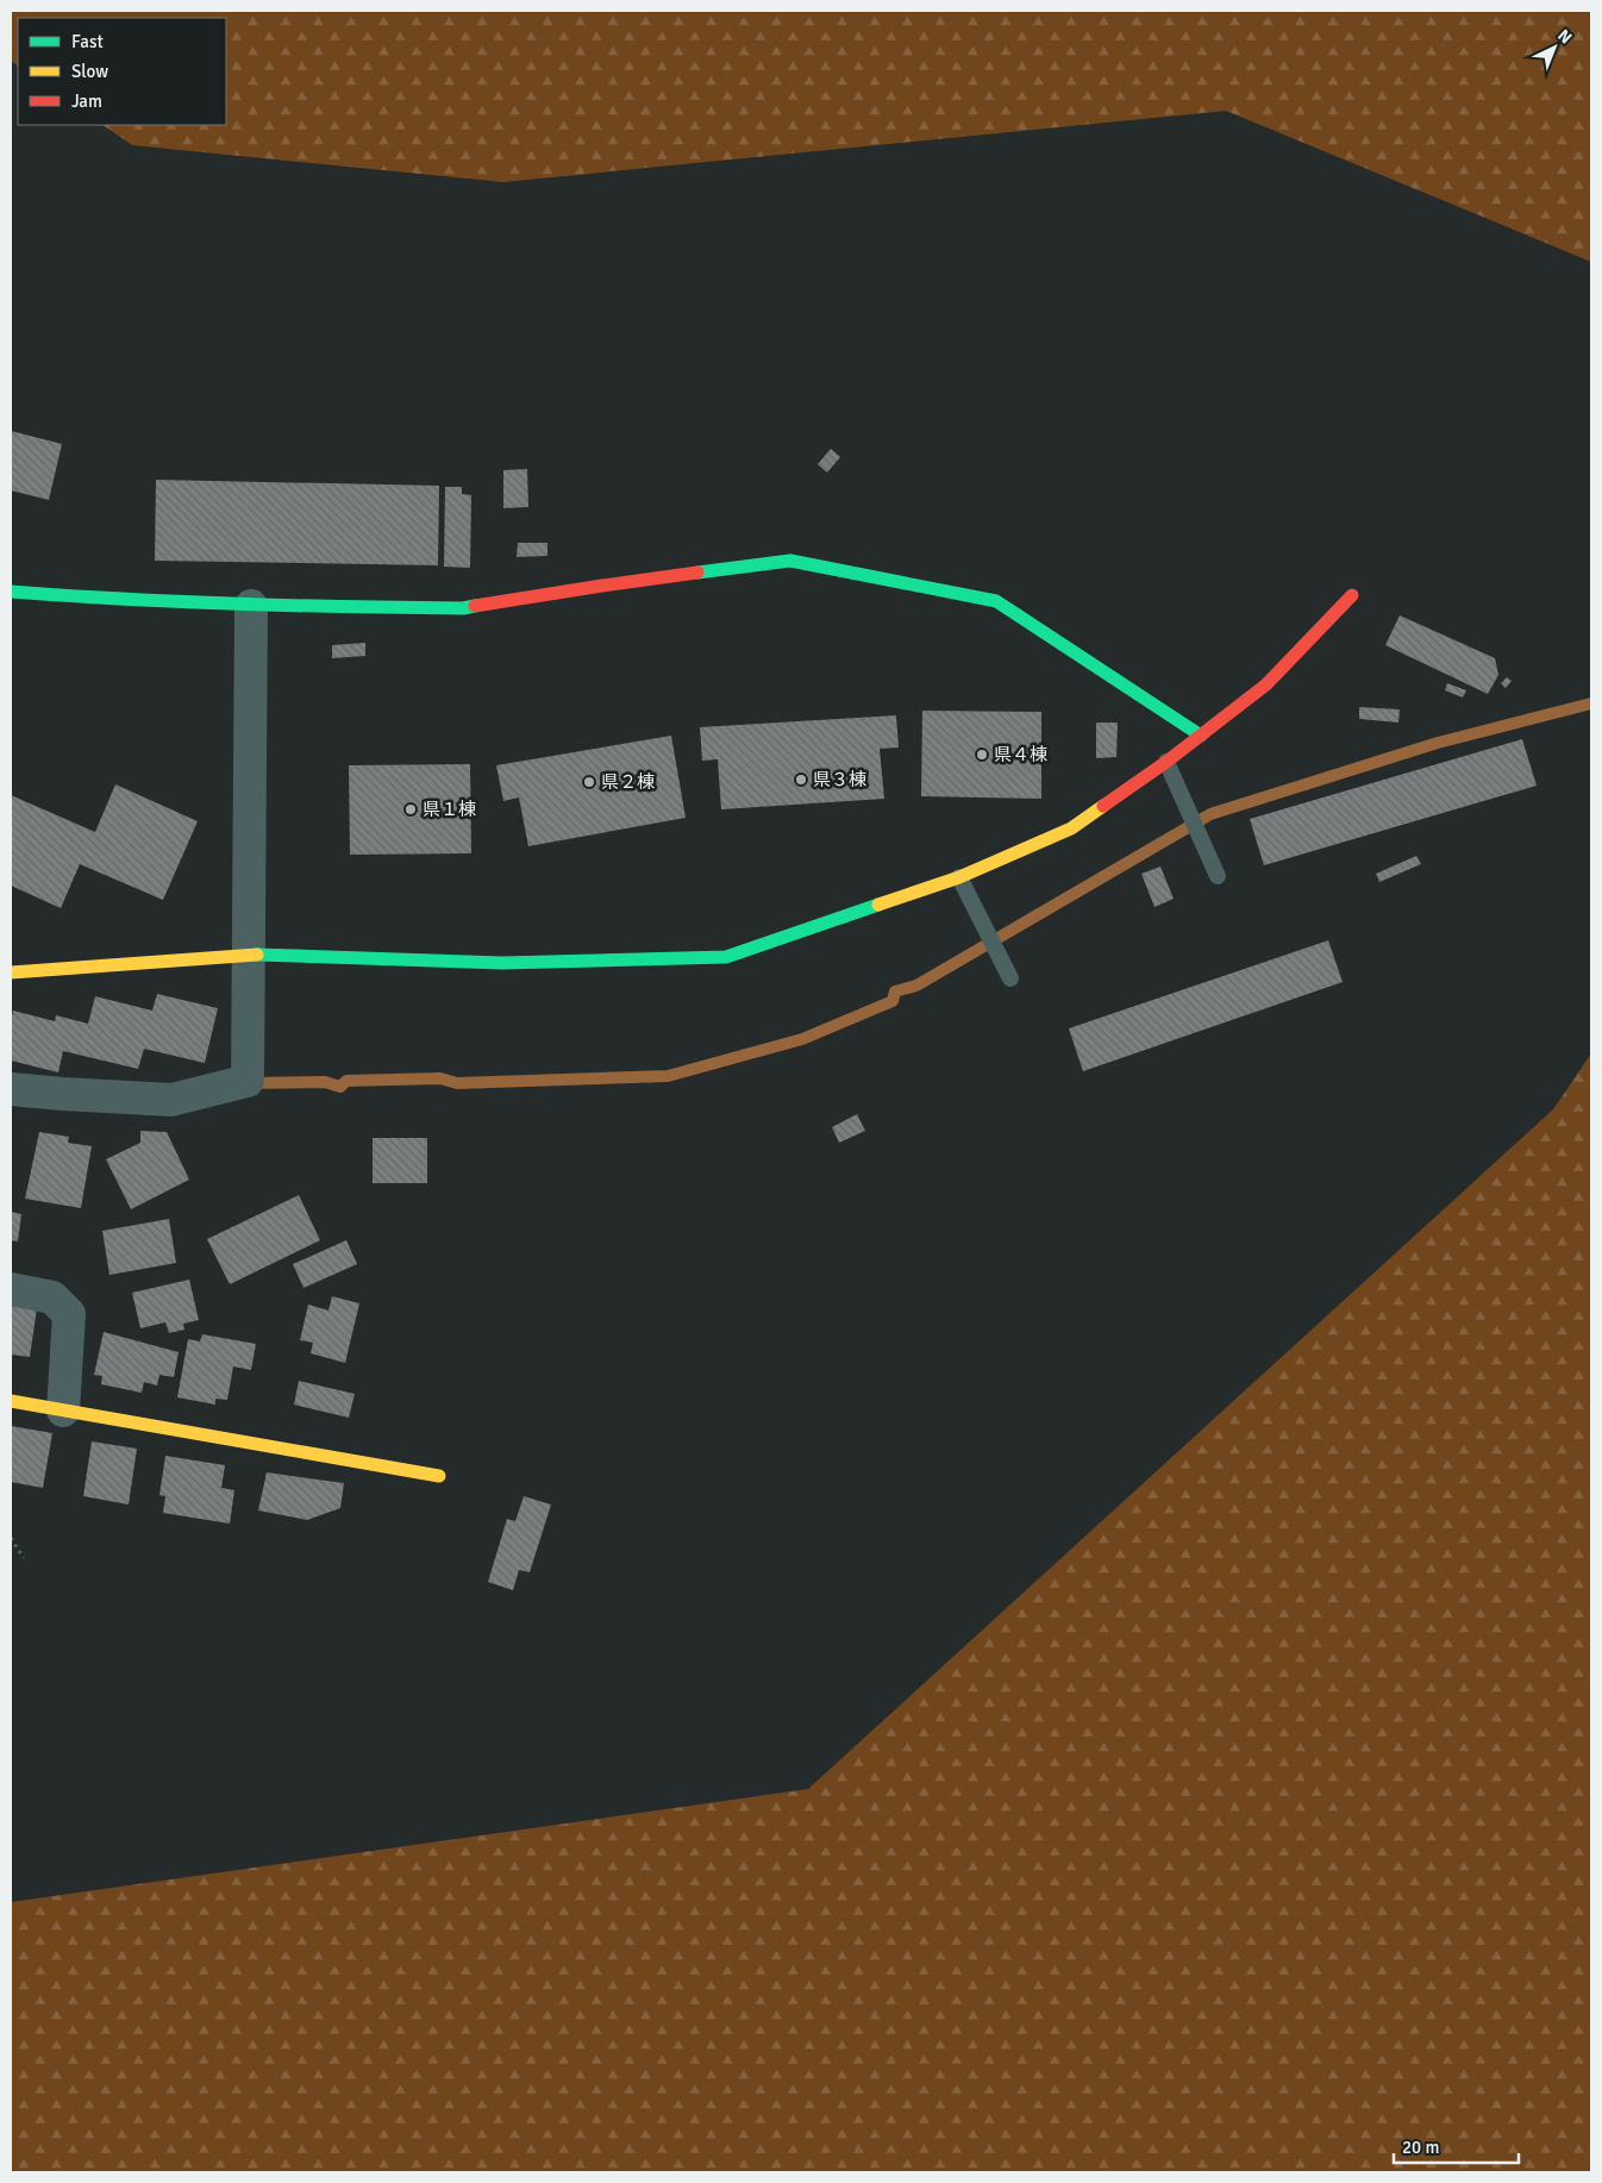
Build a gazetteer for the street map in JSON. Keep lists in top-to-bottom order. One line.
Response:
{"places":["県４棟","県３棟","県２棟","県１棟"],"legend":["Fast","Slow","Jam"],"scale_bar":"20 m","north":"top right"}
